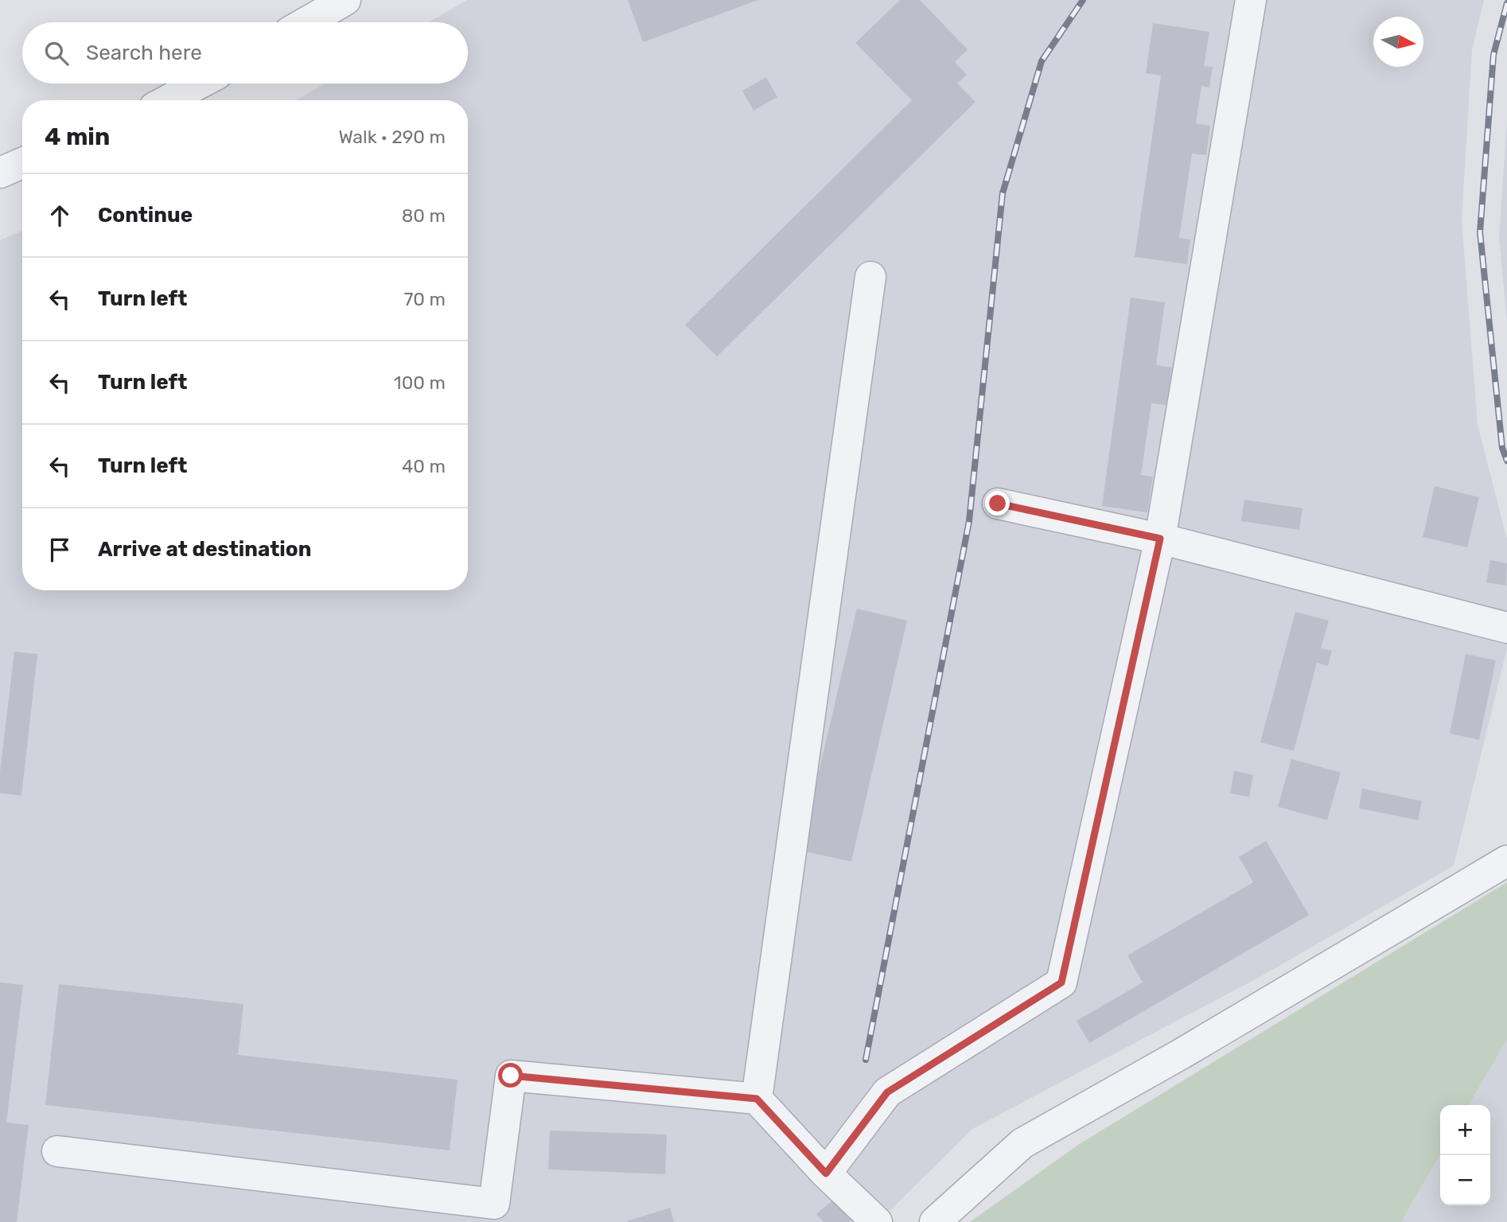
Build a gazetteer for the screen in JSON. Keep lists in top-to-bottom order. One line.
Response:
{"north":"right","page":{"search":"Search here","heading":["4 min","Walk · 290 m"],"list":[["Continue","80 m"],["Turn left","70 m"],["Turn left","100 m"],["Turn left","40 m"],"Arrive at destination"],"map_buttons":["+","−"]}}
